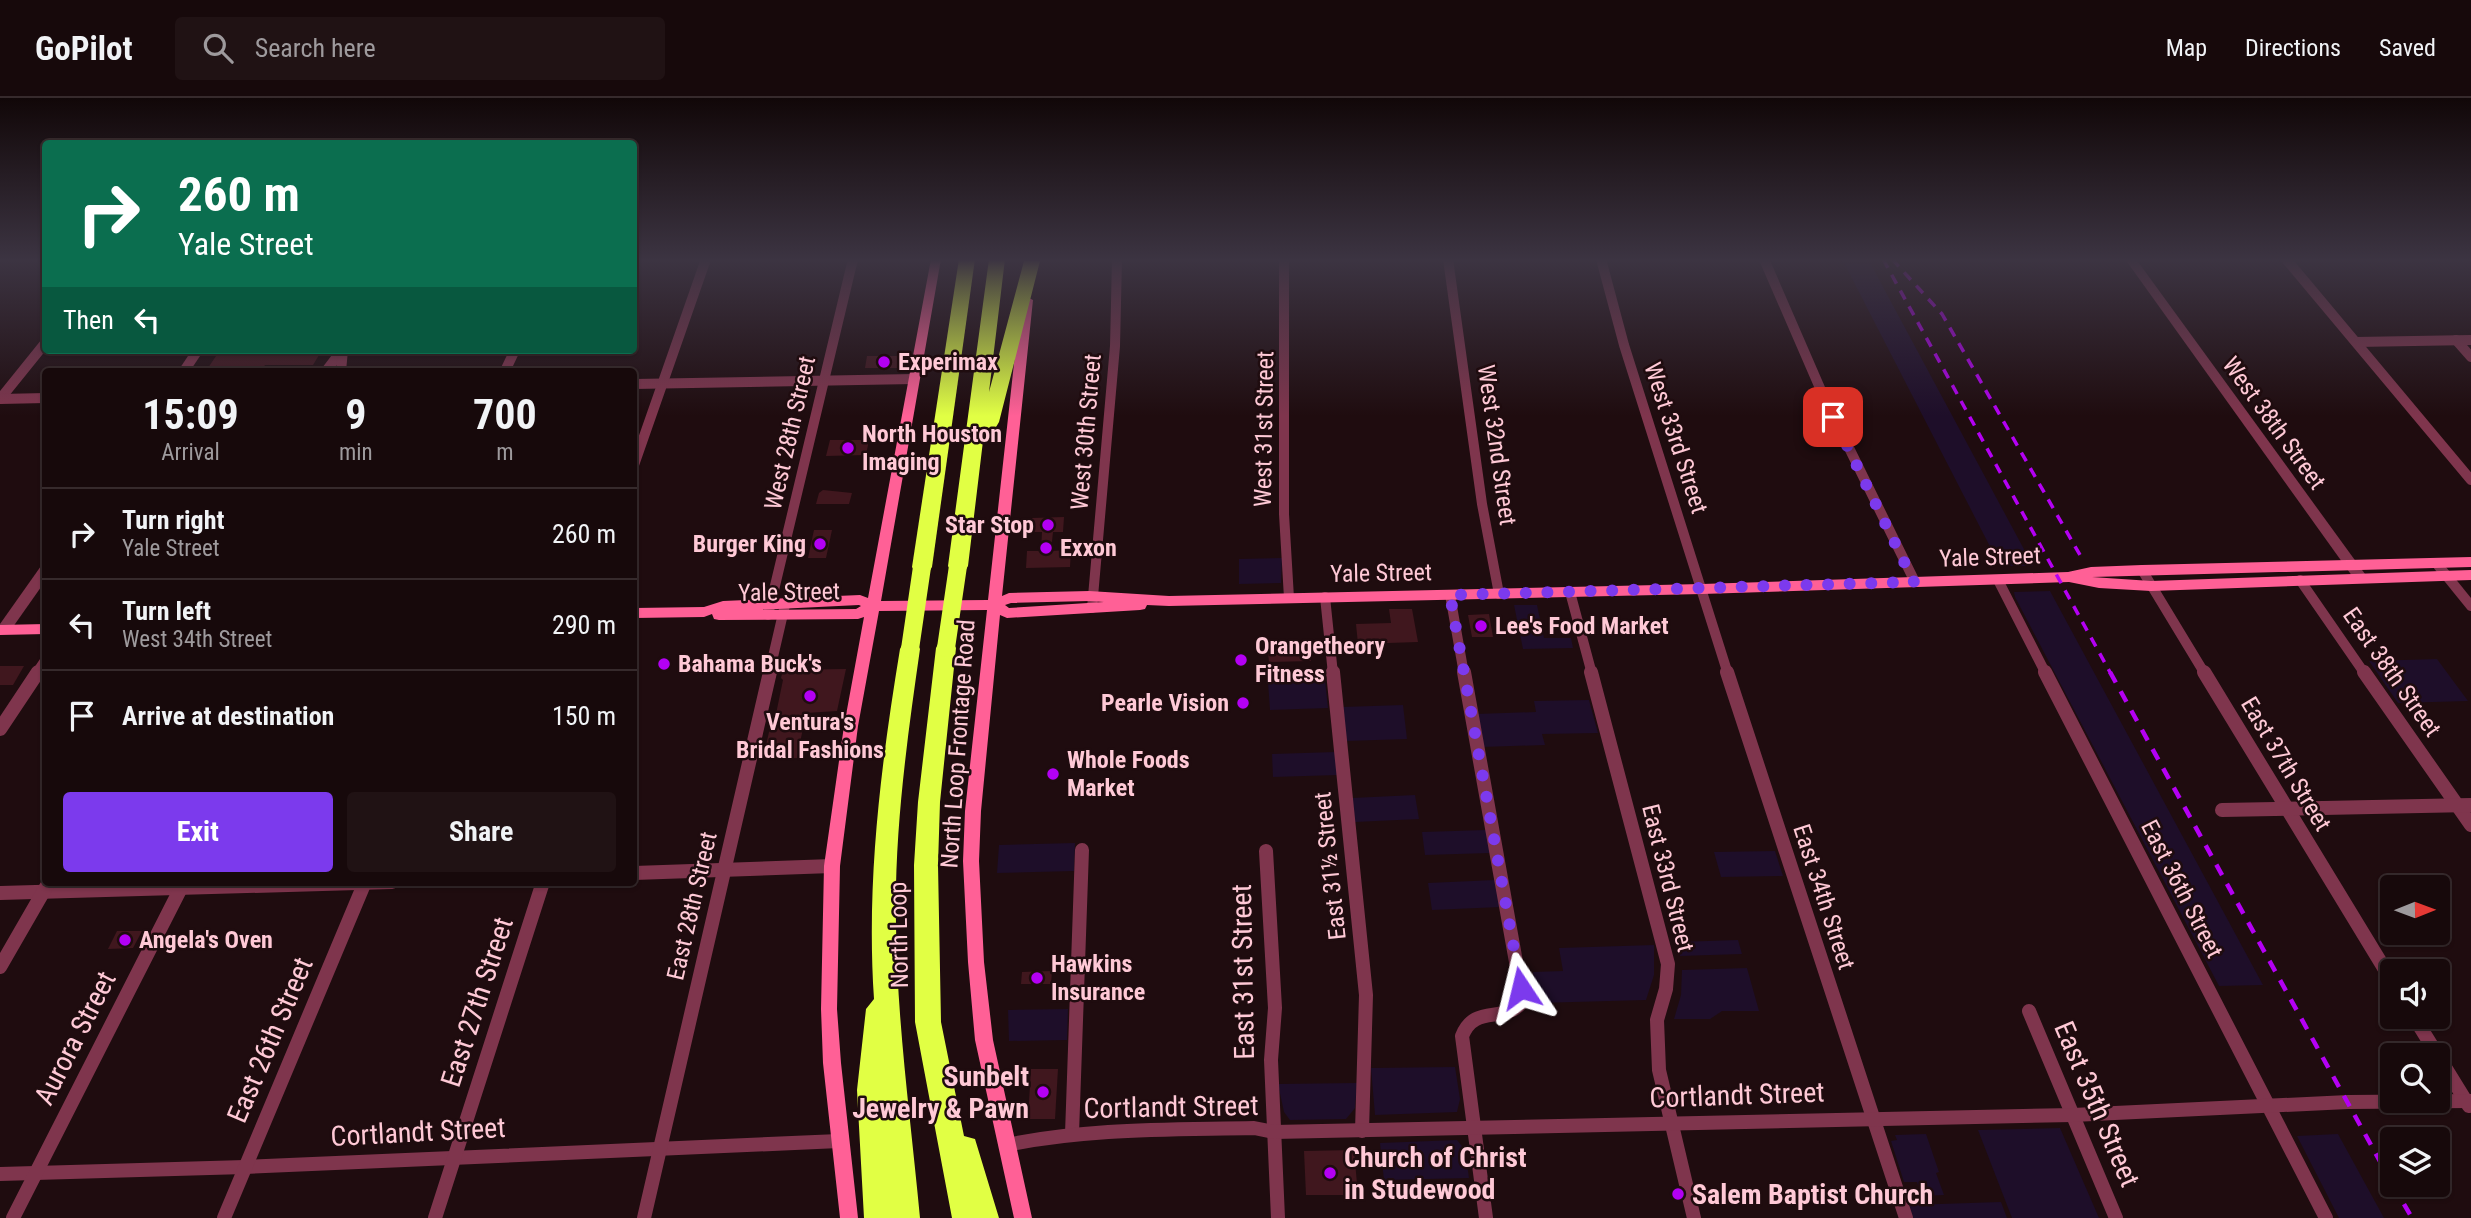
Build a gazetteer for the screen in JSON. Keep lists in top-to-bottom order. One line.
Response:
{"streets":{"highway":["North Loop"],"main road":["Yale Street","North Loop Frontage Road"],"street":["West 38th Street","West 31st Street","West 30th Street","West 28th Street","West 33rd Street","West 32nd Street","East 38th Street","East 37th Street","East 31½ Street","East 33rd Street","East 36th Street","East 34th Street","East 28th Street","East 31st Street","East 27th Street","Aurora Street","East 26th Street","Cortlandt Street","East 35th Street"]},"crossings":[["West 38th Street","Yale Street"],["West 31st Street","Yale Street"],["West 30th Street","Yale Street"],["West 28th Street","Yale Street"],["West 28th Street","East 28th Street"],["West 33rd Street","Yale Street"],["West 33rd Street","East 34th Street"],["West 32nd Street","Yale Street"],["Yale Street","East 38th Street"],["Yale Street","North Loop Frontage Road"],["Yale Street","East 37th Street"],["Yale Street","East 31½ Street"],["Yale Street","East 33rd Street"],["Yale Street","East 36th Street"],["Yale Street","East 34th Street"],["Yale Street","East 28th Street"],["North Loop Frontage Road","Cortlandt Street"],["East 31½ Street","Cortlandt Street"],["East 33rd Street","Cortlandt Street"],["East 36th Street","Cortlandt Street"],["East 34th Street","Cortlandt Street"],["East 28th Street","Cortlandt Street"],["East 31st Street","Cortlandt Street"],["East 27th Street","Cortlandt Street"],["Aurora Street","Cortlandt Street"],["East 26th Street","Cortlandt Street"],["Cortlandt Street","East 35th Street"]],"places":["Experimax","North Houston Imaging","Star Stop","Burger King","Exxon","Lee's Food Market","Orangetheory Fitness","Bahama Buck's","Ventura's Bridal Fashions","Pearle Vision","Whole Foods Market","Angela's Oven","Hawkins Insurance","Sunbelt Jewelry & Pawn","Church of Christ in Studewood","Salem Baptist Church"],"north":"right","page":{"header":"GoPilot","search":"Search here","nav":["Map","Directions","Saved"],"turn":["260 m","Yale Street"],"then":"Then","eta":["15:09","Arrival","9","min","700","m"],"list":[{"name":"Turn right","note":"Yale Street","value":"260 m"},{"name":"Turn left","note":"West 34th Street","value":"290 m"},{"name":"Arrive at destination","value":"150 m"}],"buttons":["Exit","Share"]}}
